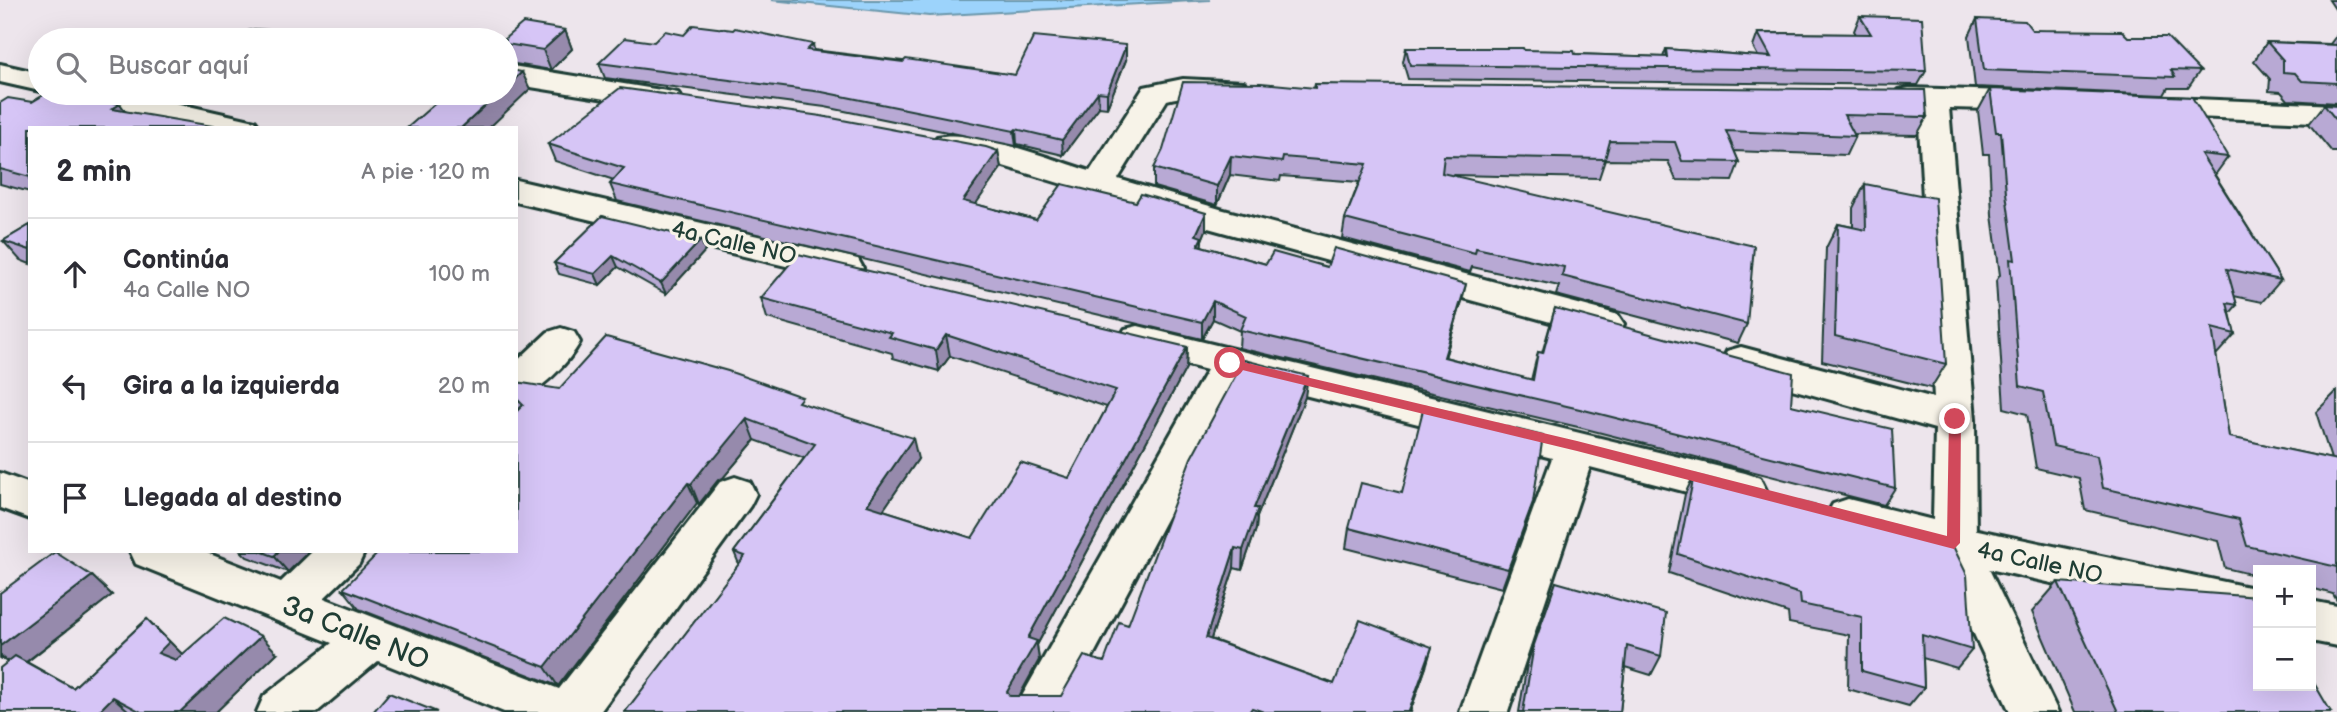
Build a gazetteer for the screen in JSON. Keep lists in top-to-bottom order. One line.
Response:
{"streets":{"street":["4a Calle NO","3a Calle NO"]},"page":{"search":"Buscar aquí","heading":["2 min","A pie · 120 m"],"list":[["Continúa","4a Calle NO","100 m"],["Gira a la izquierda","20 m"],"Llegada al destino"],"map_buttons":["+","−"]}}
